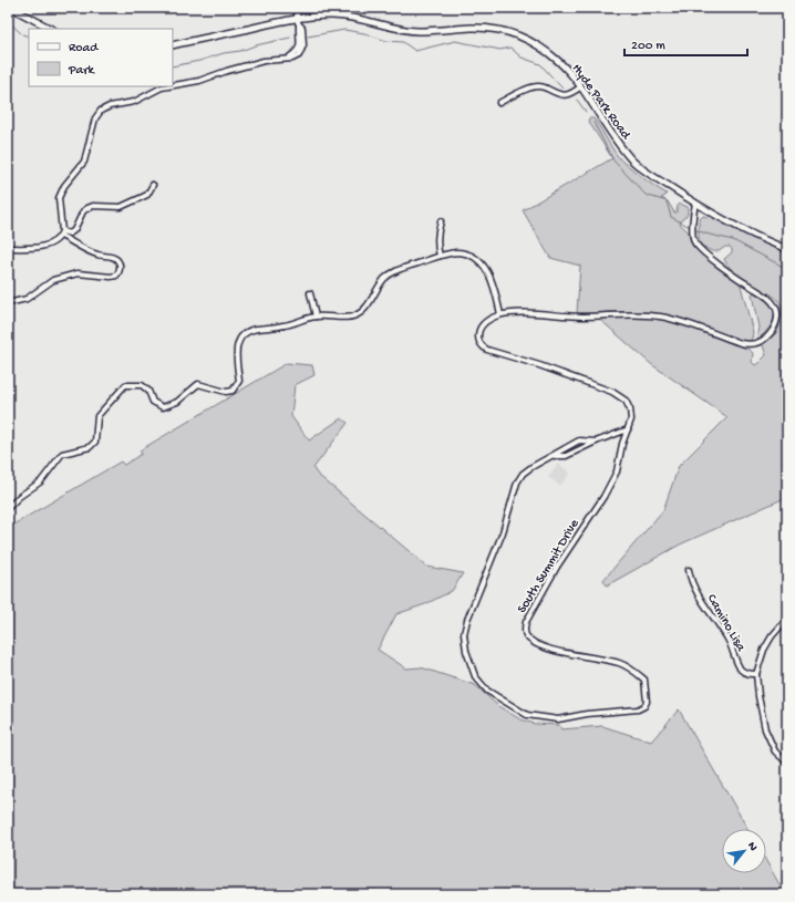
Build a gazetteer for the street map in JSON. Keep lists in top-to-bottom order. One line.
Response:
{"streets":{"main road":["Hyde Park Road"],"street":["South Summit Drive","Camino Lisa"]},"crossings":[["Hyde Park Road","South Summit Drive"]],"legend":["Road","Park"],"scale_bar":"200 m","north":"top right"}
